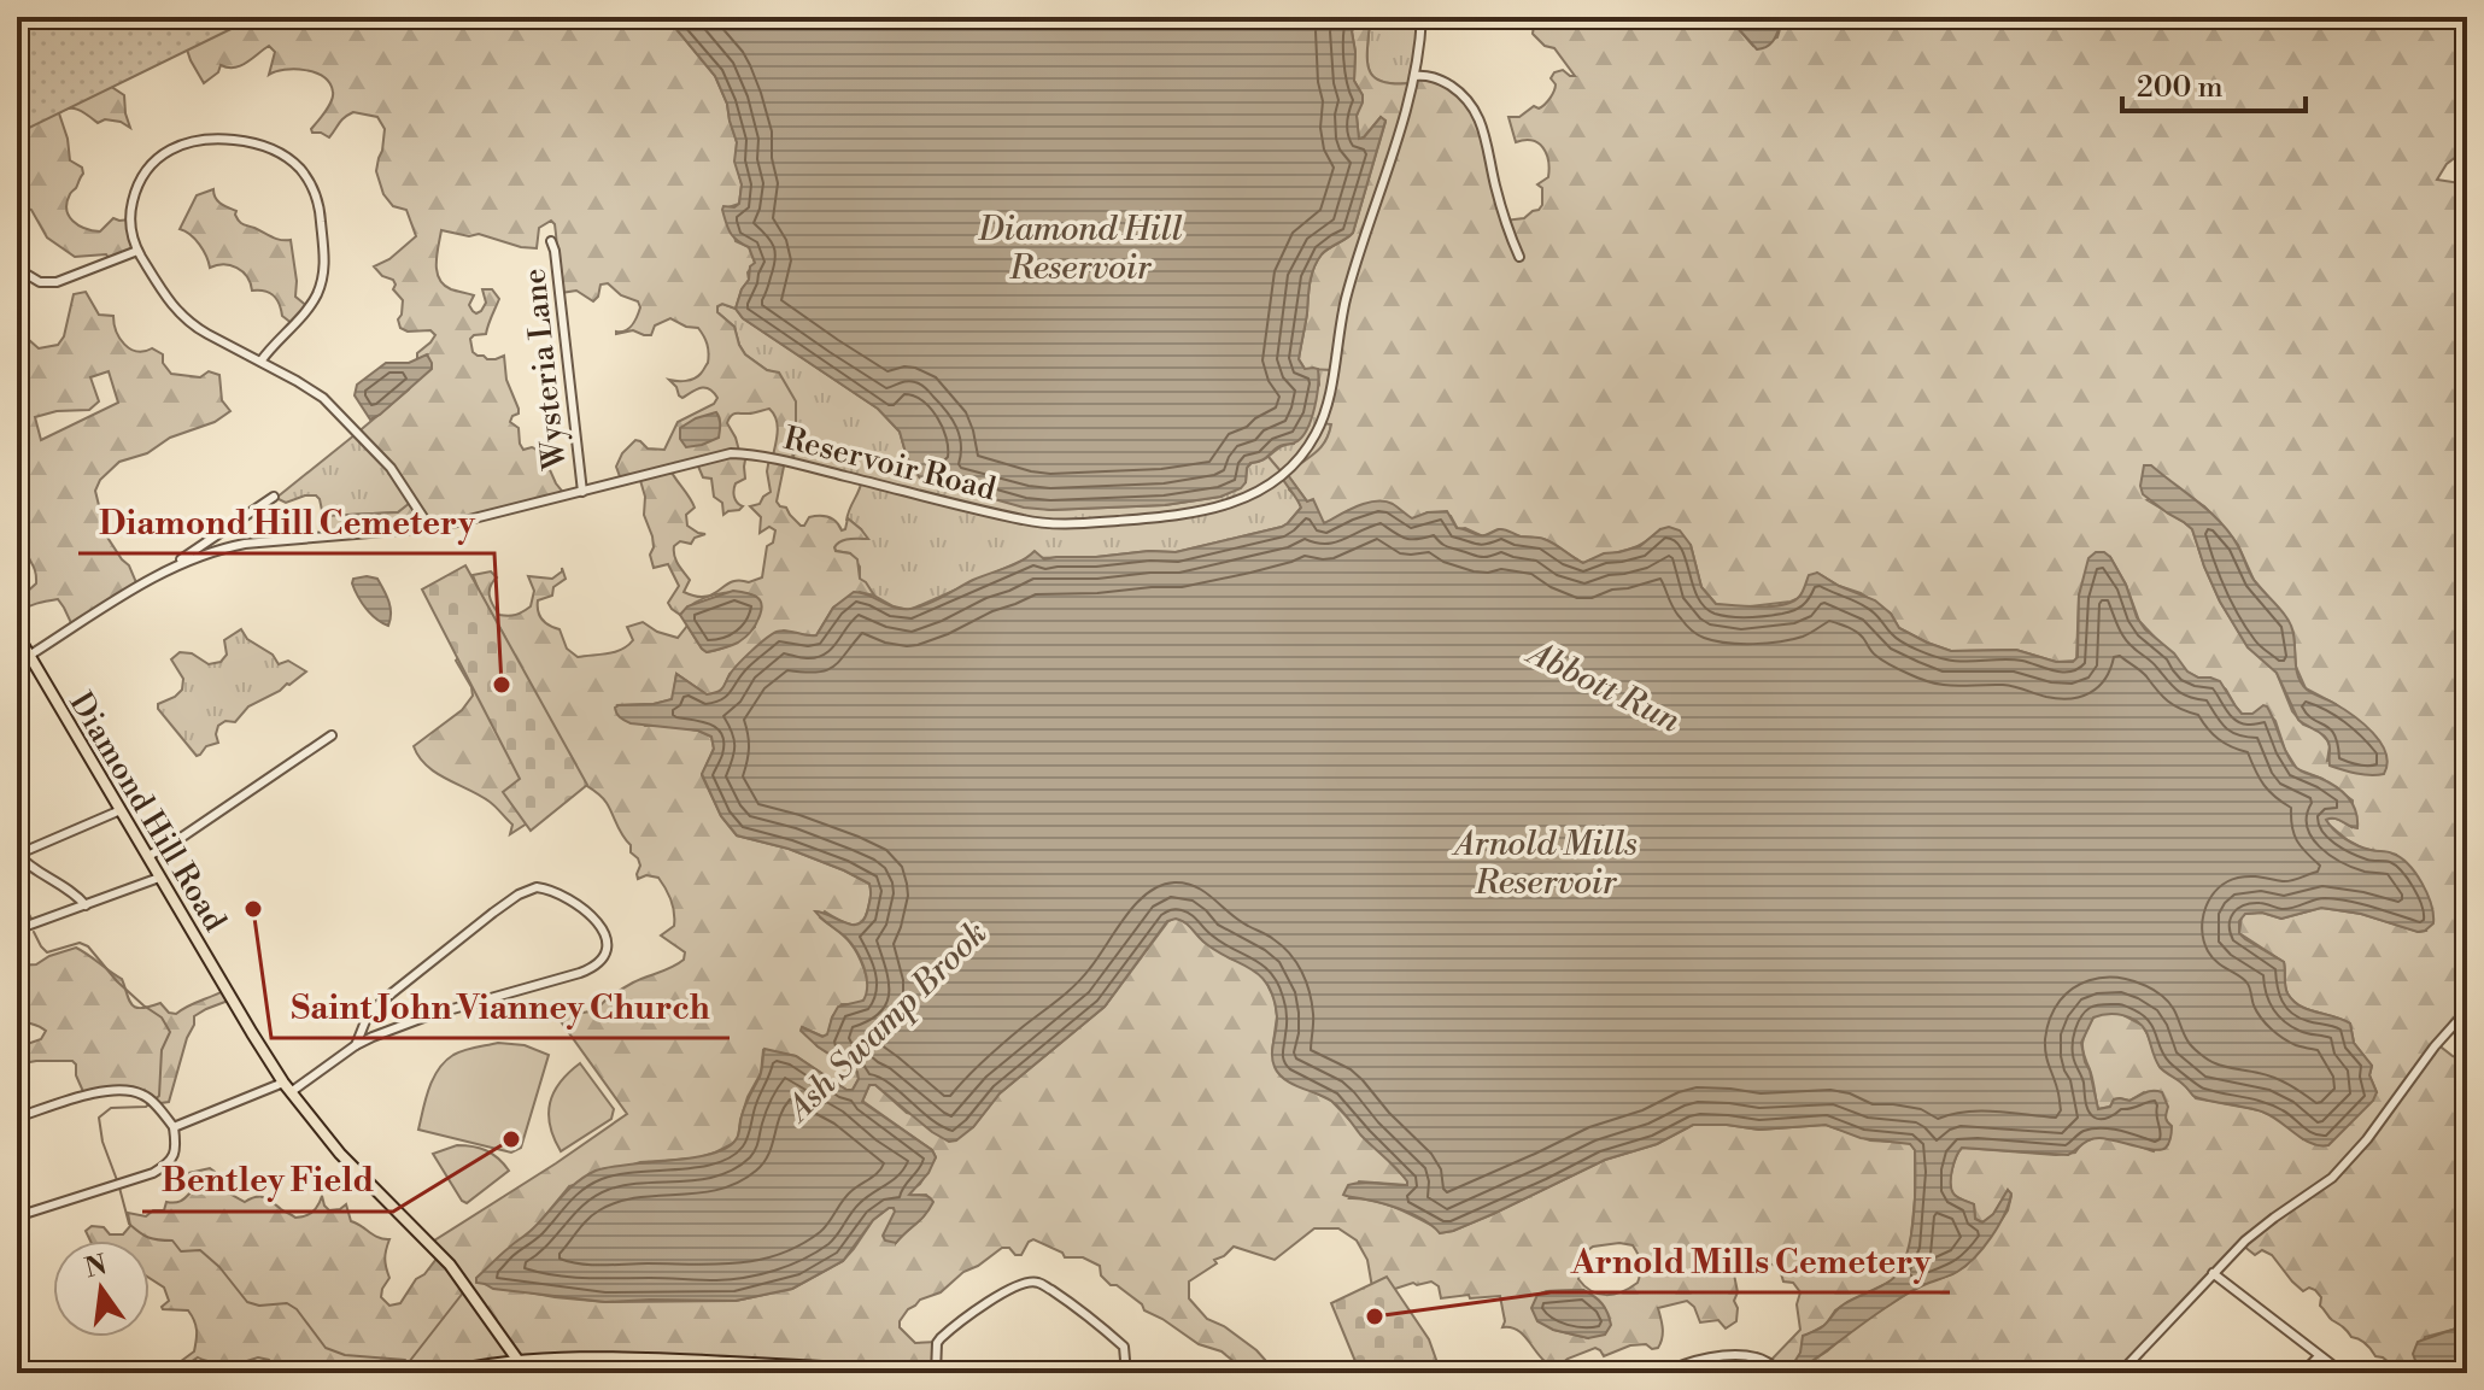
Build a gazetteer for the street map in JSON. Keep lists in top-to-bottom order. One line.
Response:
{"streets":{"main road":["Diamond Hill Road"],"street":["Wysteria Lane","Reservoir Road"]},"crossings":[["Wysteria Lane","Reservoir Road"],["Reservoir Road","Diamond Hill Road"]],"water":["Diamond Hill Reservoir","Abbott Run","Arnold Mills Reservoir","Ash Swamp Brook"],"places":["Diamond Hill Cemetery","Saint John Vianney Church","Bentley Field","Arnold Mills Cemetery"],"scale_bar":"200 m","north":"top"}
